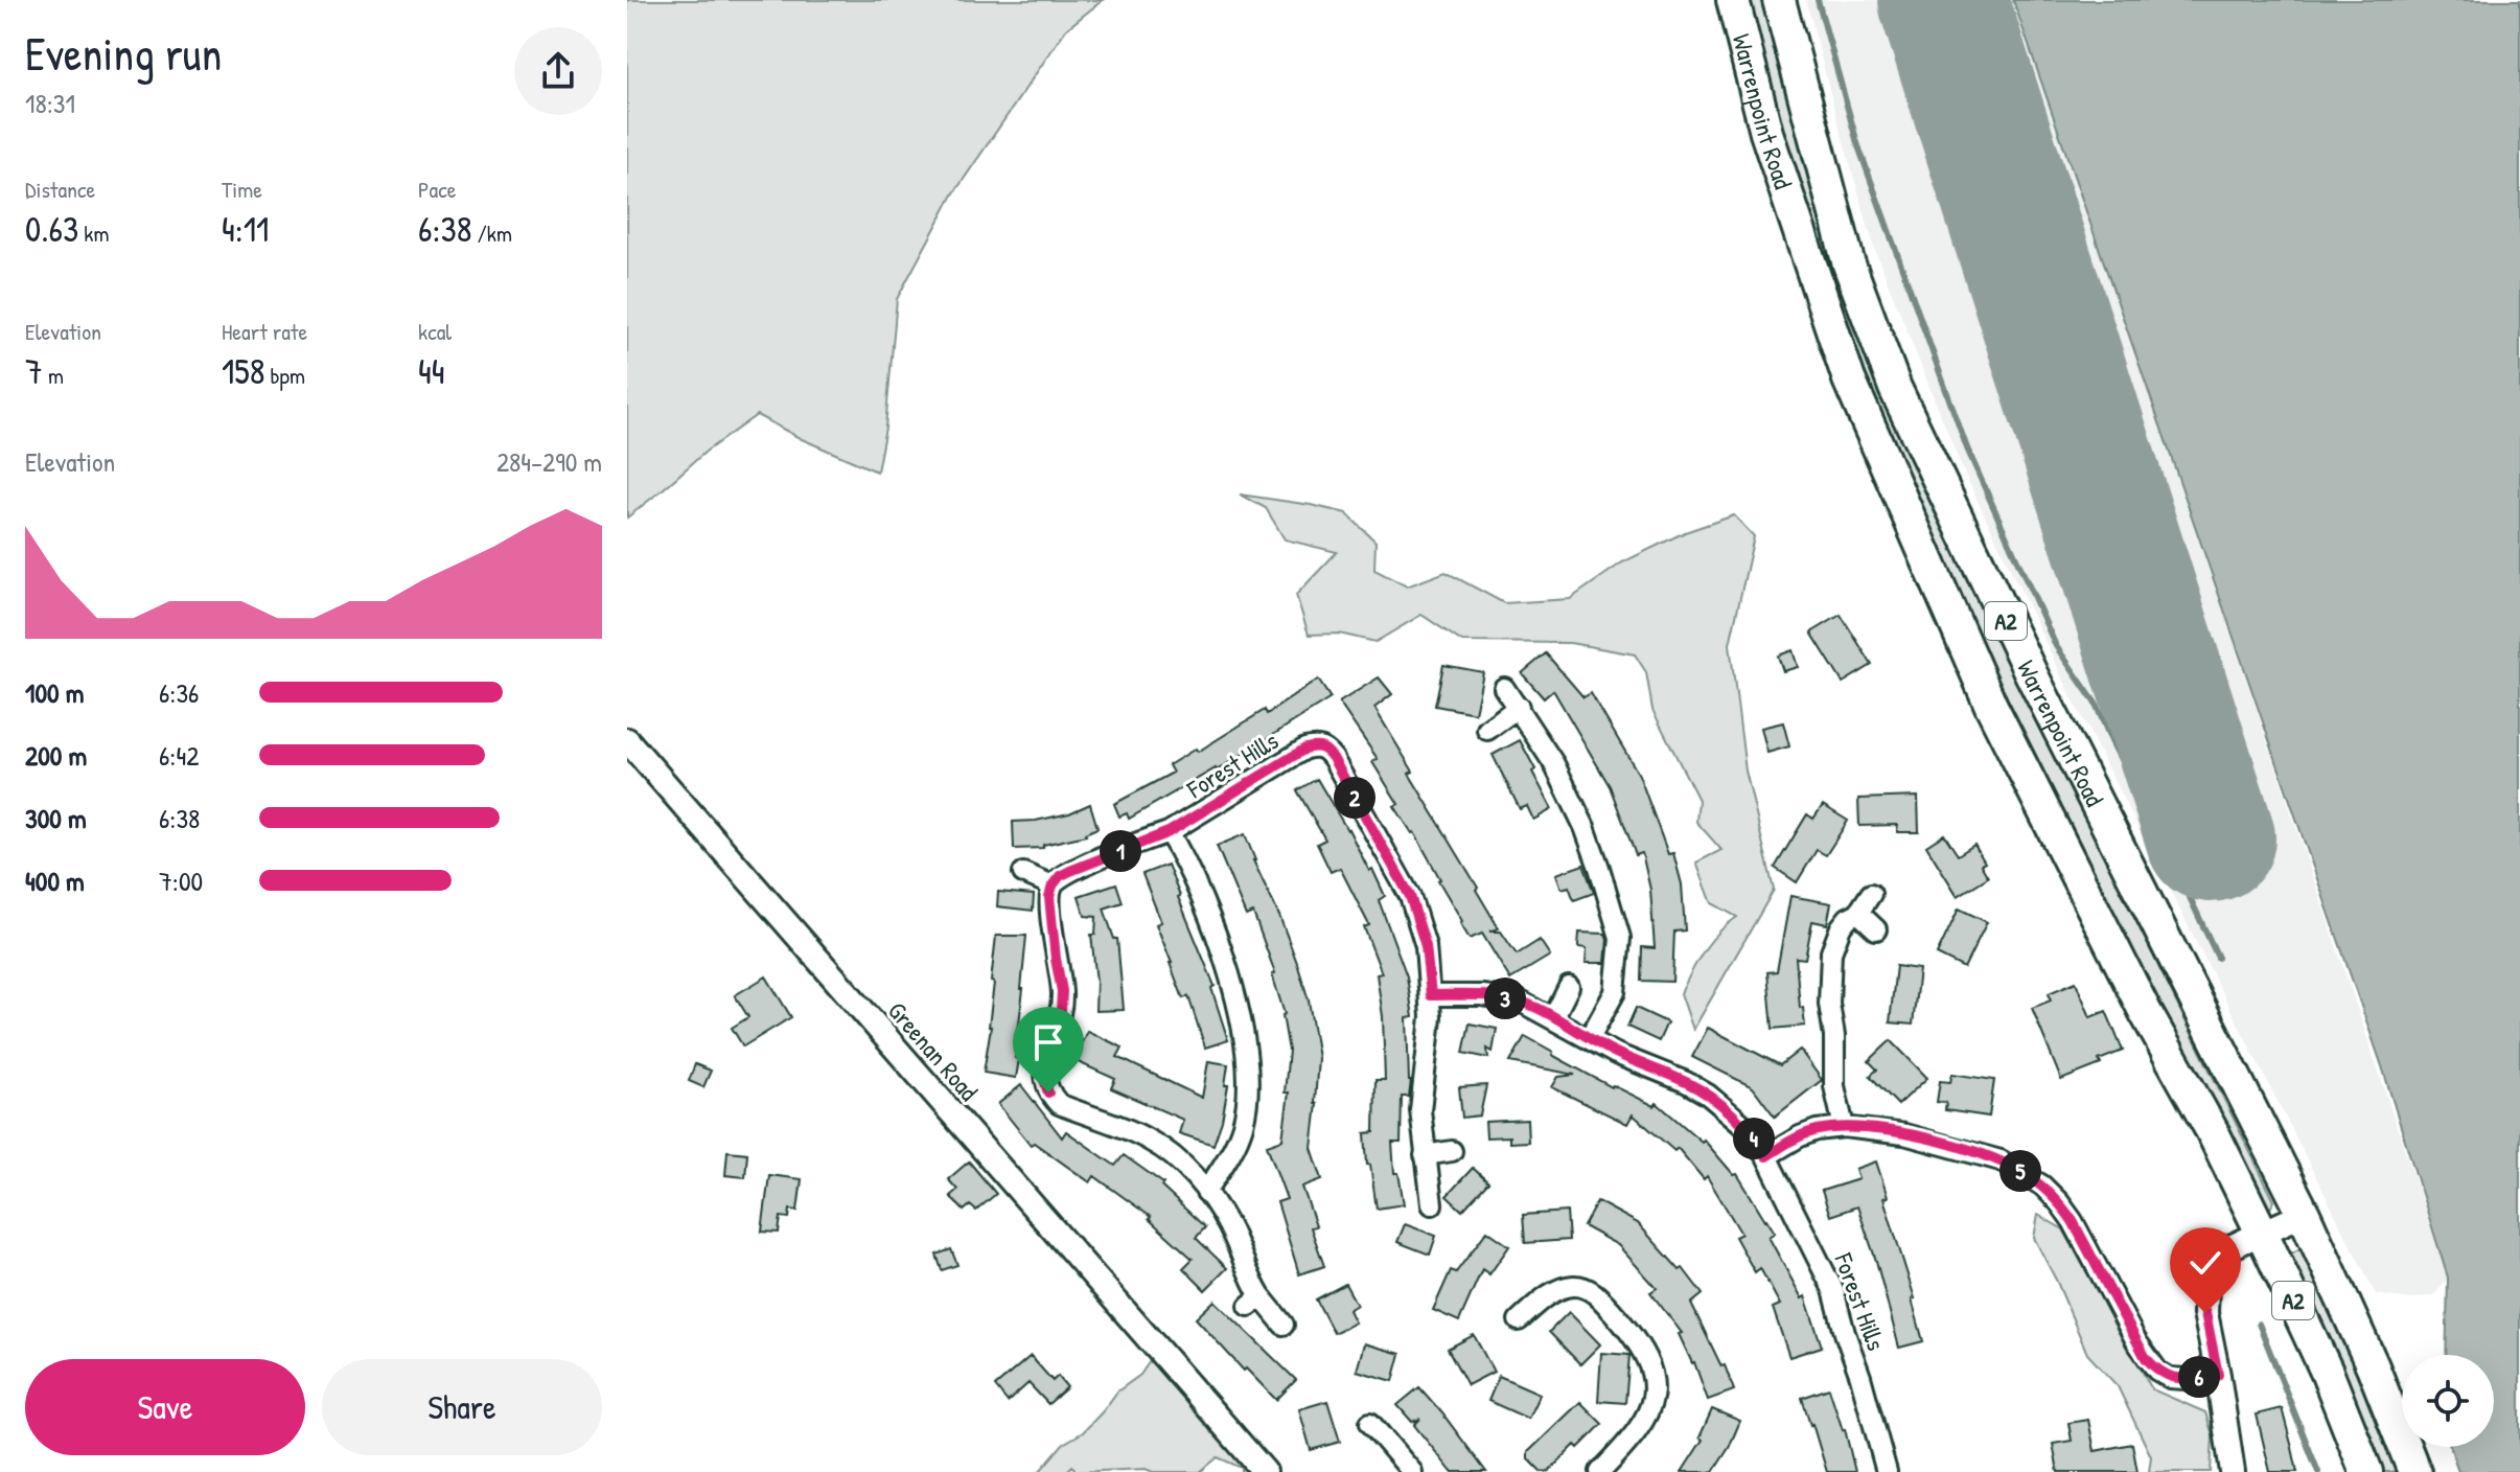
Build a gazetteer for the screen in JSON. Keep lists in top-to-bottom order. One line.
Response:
{"streets":{"highway":["Warrenpoint Road","A2"],"street":["Forest Hills","Greenan Road"]},"crossings":[["Warrenpoint Road","A2"]],"page":{"heading":["Evening run","18:31"],"stats":[["Distance","0.63 km"],["Time","4:11"],["Pace","6:38 /km"],["Elevation","7 m"],["Heart rate","158 bpm"],["kcal","44"]],"chart":["Elevation","284–290 m"],"list":[{"name":"100 m","note":"6:36"},{"name":"200 m","note":"6:42"},{"name":"300 m","note":"6:38"},{"name":"400 m","note":"7:00"}],"pins":["2","1","3","4","5","6"],"buttons":["Save","Share"]}}
